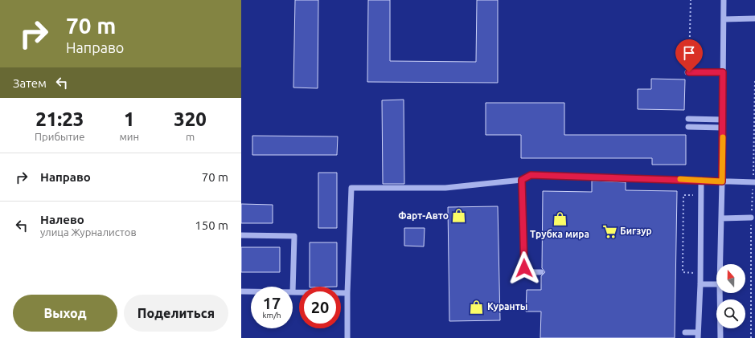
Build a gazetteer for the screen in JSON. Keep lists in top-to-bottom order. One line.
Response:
{"places":{"shop":["Фарт-Авто","Трубка мира","Куранты"],"supermarket":["Бигзур"]},"north":"top","page":{"turn":["70 m","Направо"],"then":"Затем","eta":["21:23","Прибытие","1","мин","320","m"],"list":[{"name":"Направо","value":"70 m"},{"name":"Налево","note":"улица Журналистов","value":"150 m"}],"speed":"17 km/h","limit":"20","buttons":["Выход","Поделиться"]}}
